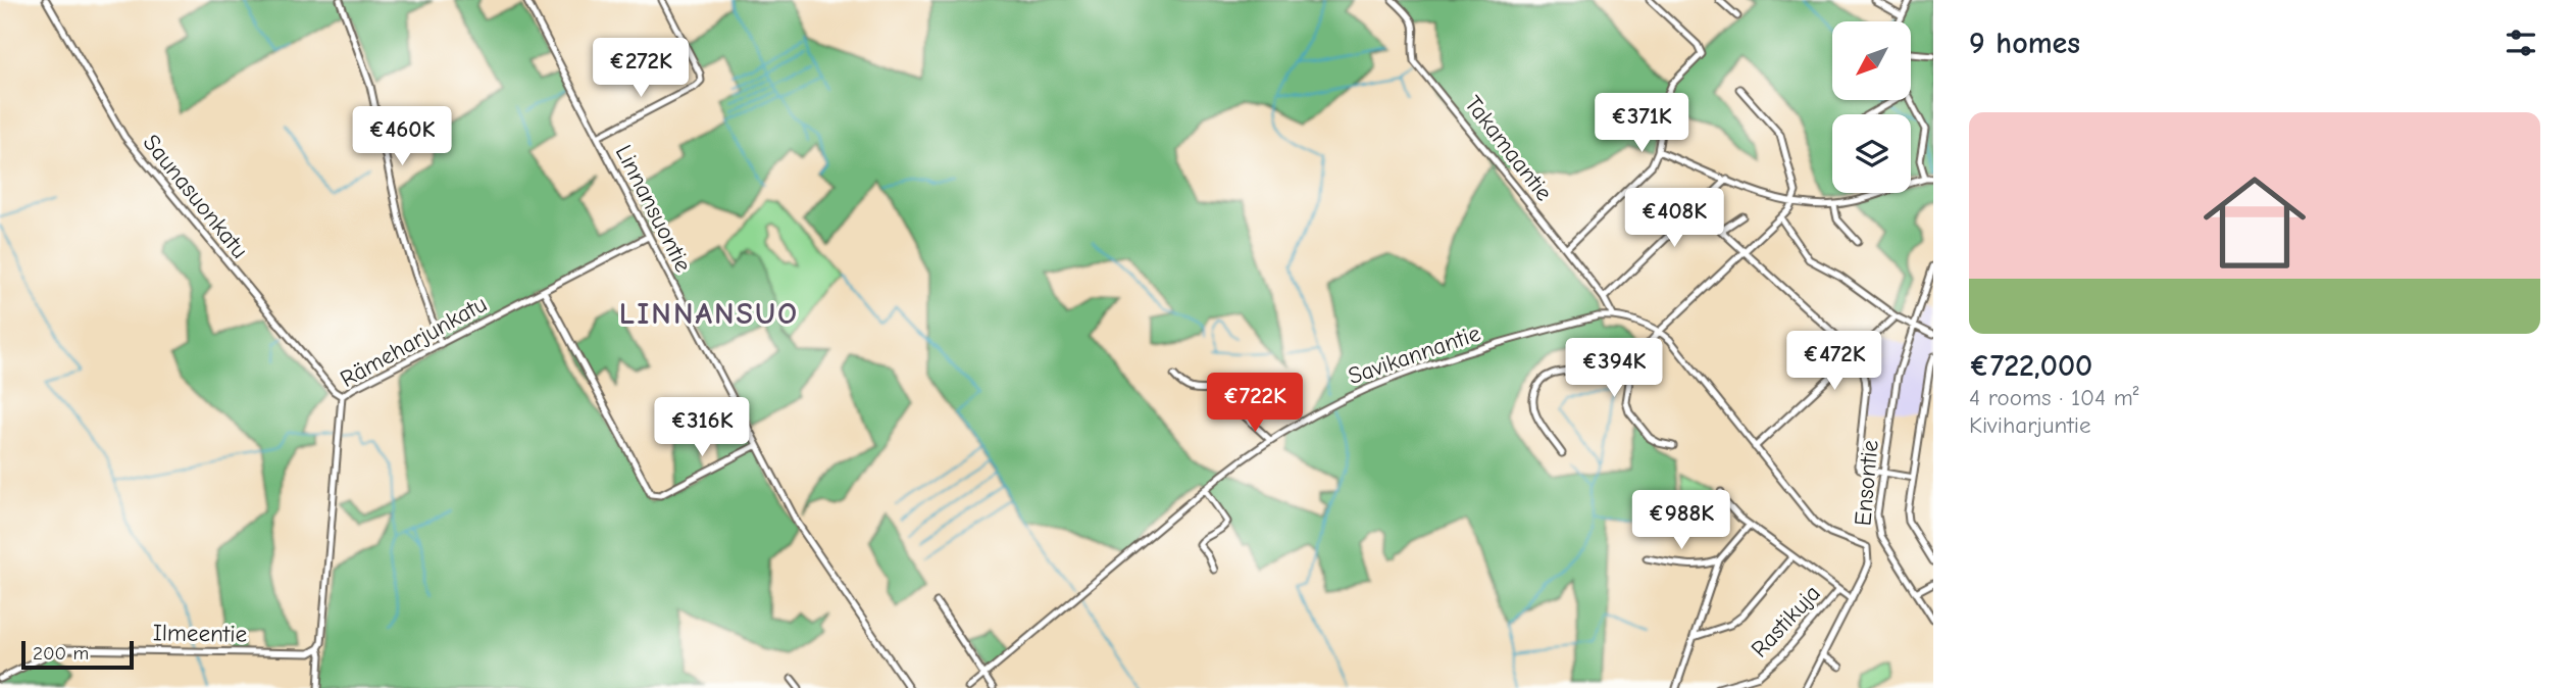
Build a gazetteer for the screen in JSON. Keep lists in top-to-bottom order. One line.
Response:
{"streets":{"street":["Takamaantie","Saunasuonkatu","Linnansuontie","Rämeharjunkatu","Savikannantie","Ensontie","Rastikuja","Ilmeentie"]},"crossings":[["Takamaantie","Savikannantie"],["Saunasuonkatu","Rämeharjunkatu"],["Linnansuontie","Rämeharjunkatu"],["Rämeharjunkatu","Ilmeentie"],["Savikannantie","Ensontie"]],"districts":["LINNANSUO"],"scale_bar":"200 m","north":"bottom left","page":{"heading":"9 homes","price":["€272K","€371K","€460K","€408K","€472K","€394K","€722K","€316K","€988K"],"list":[{"name":"€722,000","note":"4 rooms · 104 m² · Kiviharjuntie"}],"scale":"200 m"}}
